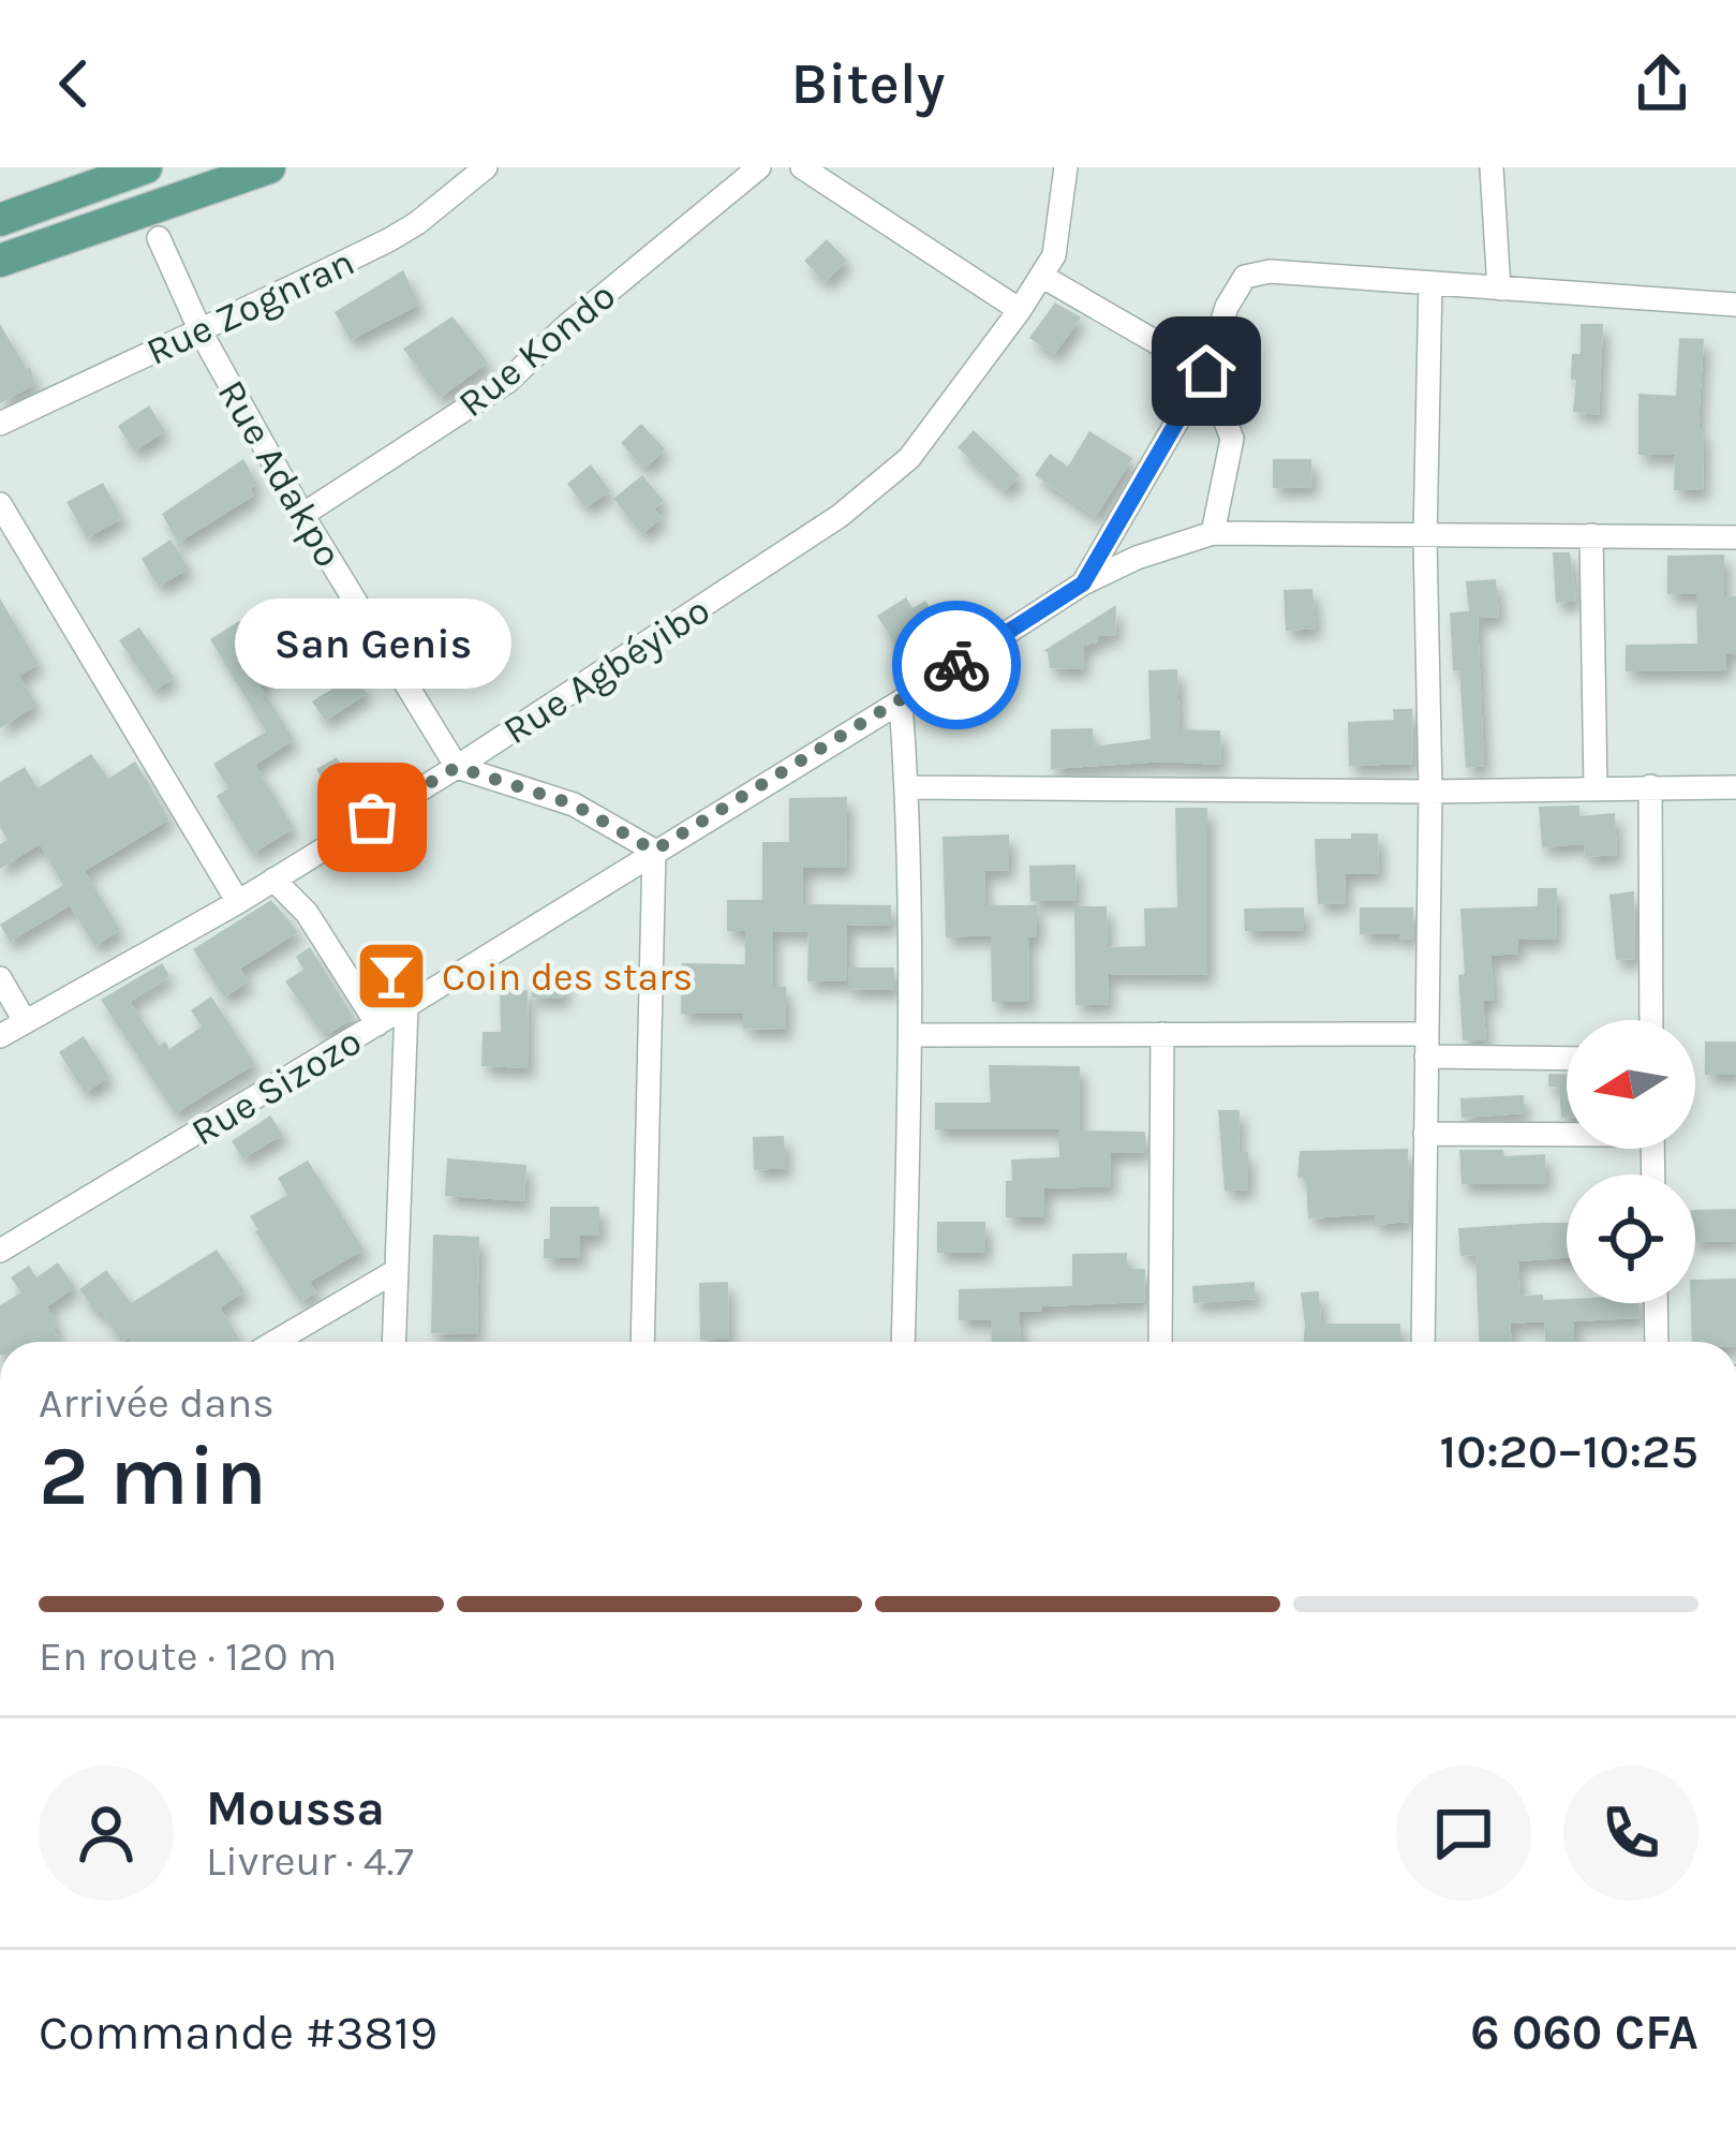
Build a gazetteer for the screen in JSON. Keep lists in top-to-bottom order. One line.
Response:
{"streets":{"street":["Rue Zognran","Rue Kondo","Rue Adakpo","Rue Agbéyibo","Rue Sizozo"]},"crossings":[["Rue Zognran","Rue Adakpo"],["Rue Kondo","Rue Adakpo"],["Rue Adakpo","Rue Agbéyibo"]],"places":{"other":["San Genis"],"bar":["Coin des stars"]},"north":"left","page":{"header":"Bitely","bubble":"San Genis","heading":["2 min","Arrivée dans","10:20–10:25"],"panel":["Moussa","Livreur · 4.7","Commande #3819","6 060 CFA"],"bar":"En route · 120 m"}}
